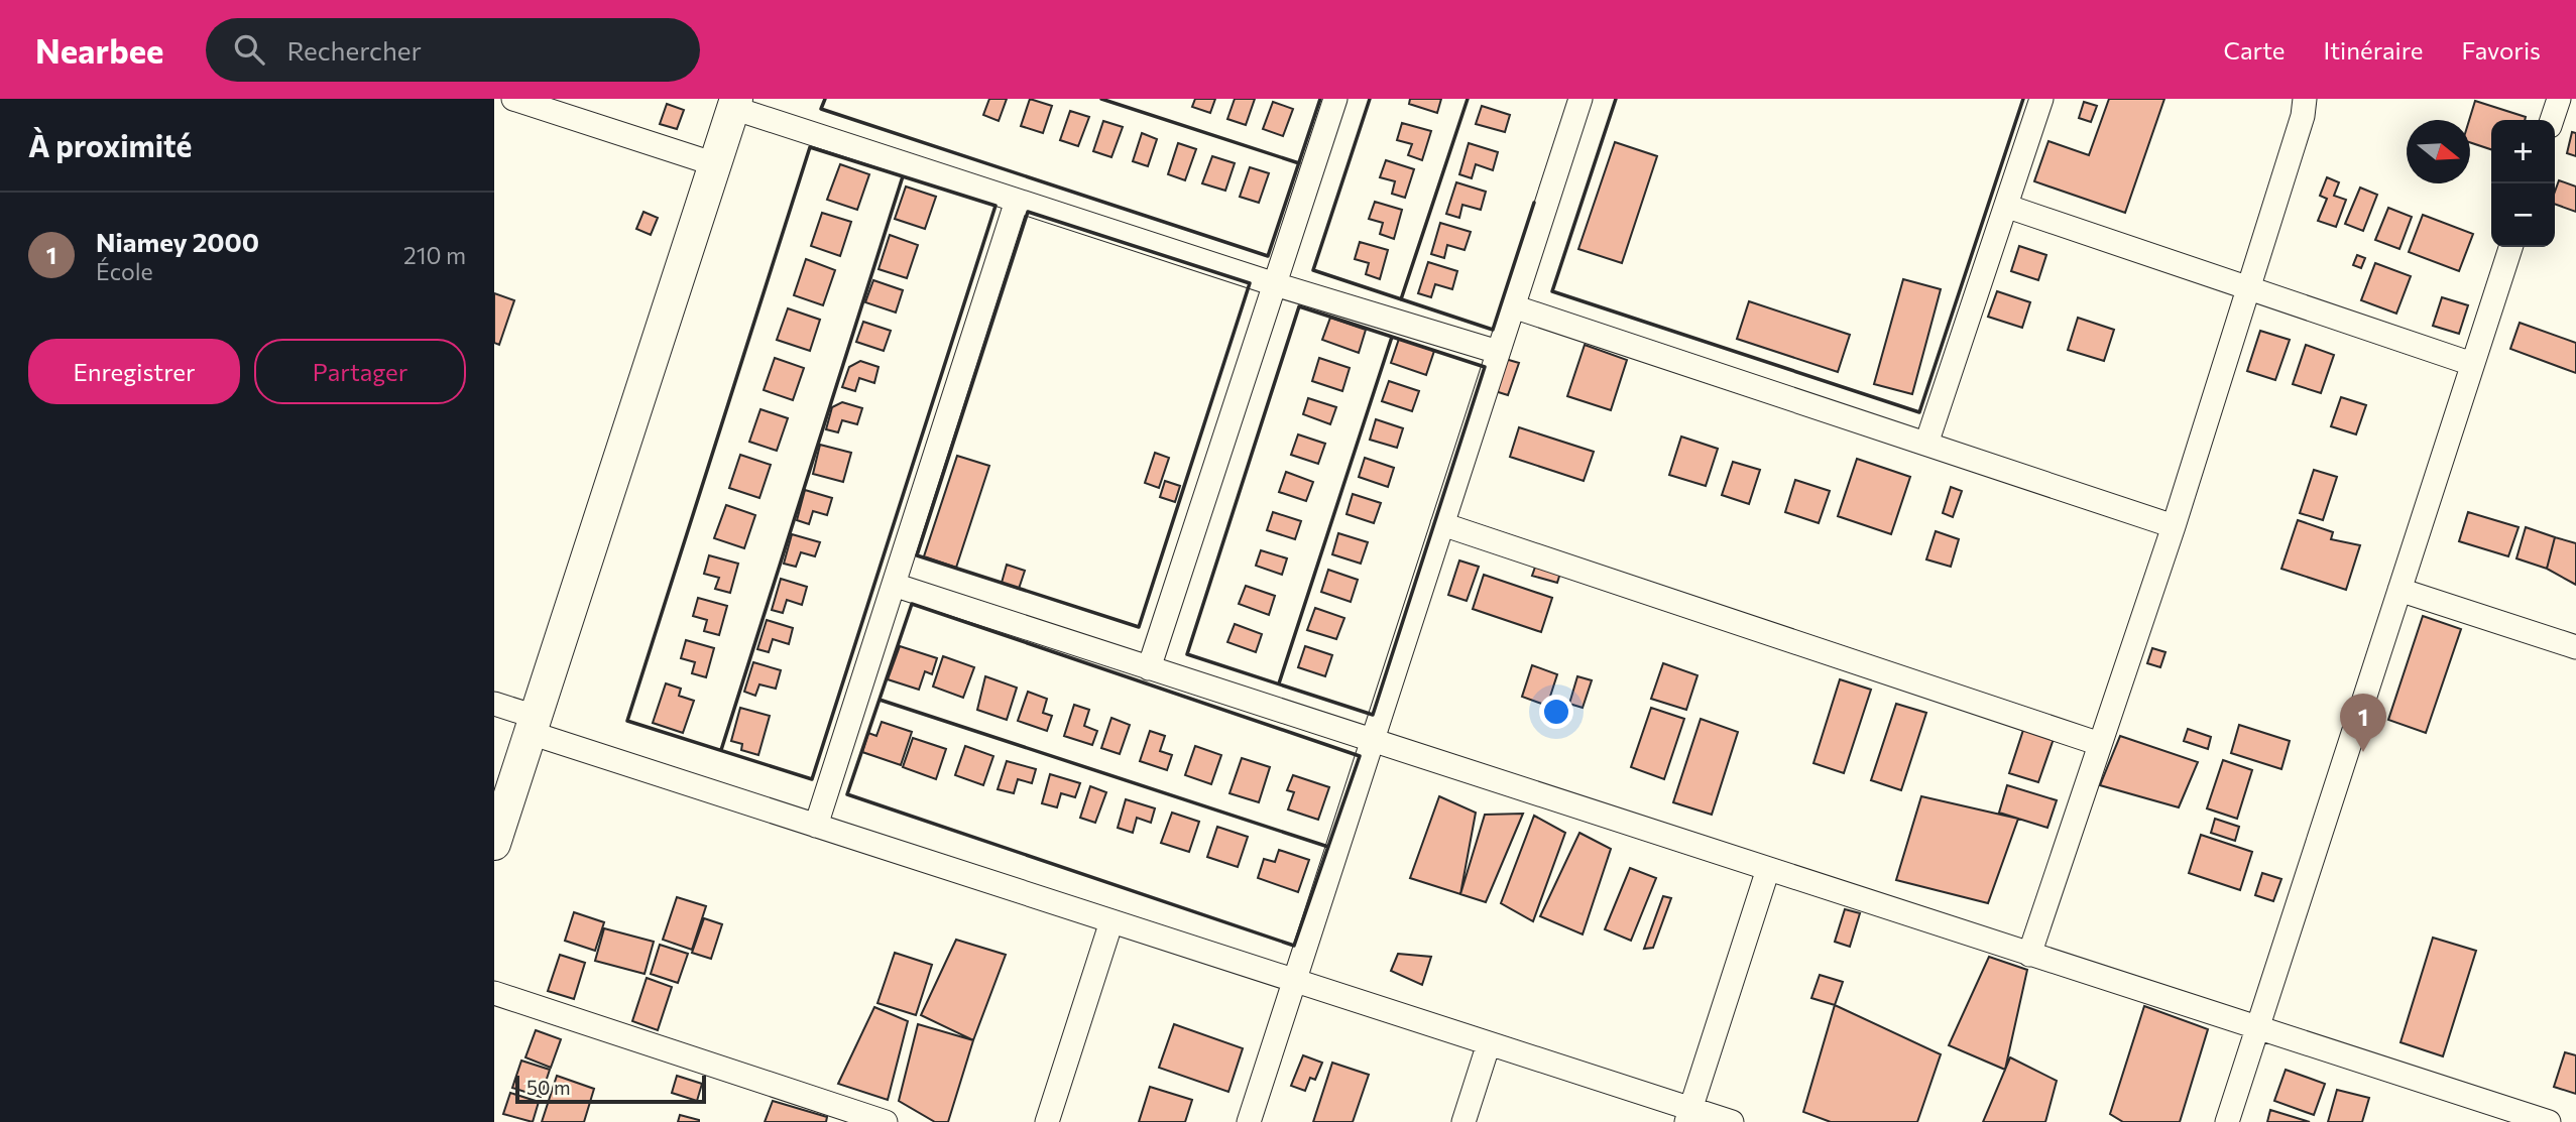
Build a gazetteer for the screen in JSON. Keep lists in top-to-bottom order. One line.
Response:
{"scale_bar":"50 m","north":"right","page":{"header":"Nearbee","search":"Rechercher","nav":["Carte","Itinéraire","Favoris"],"heading":"À proximité","map_buttons":["+","−"],"list":[{"mark":"1","name":"Niamey 2000","note":"École","value":"210 m"}],"buttons":["Enregistrer","Partager"],"pins":"1","scale":"50 m"}}
